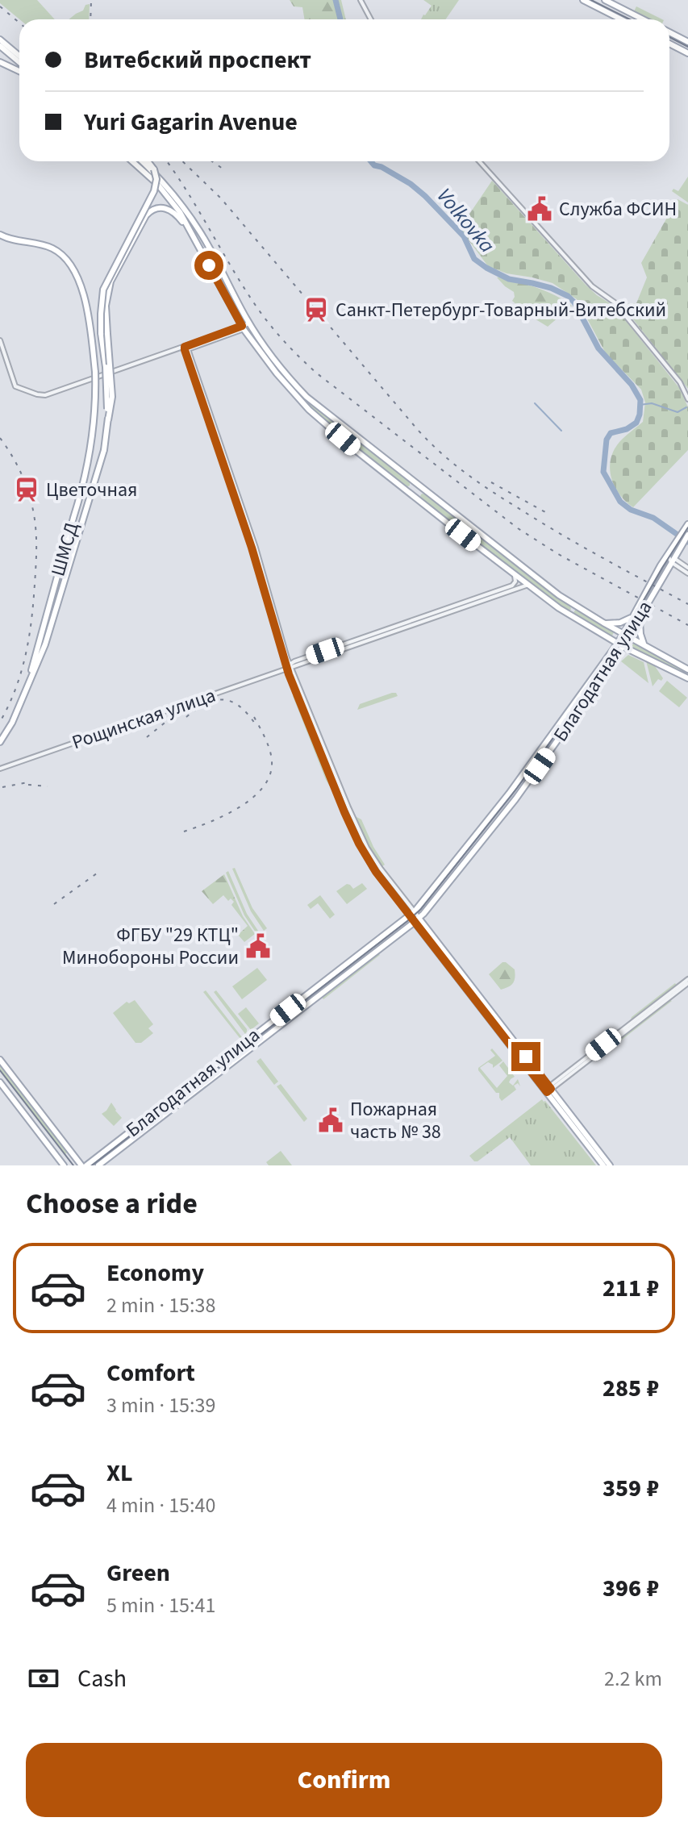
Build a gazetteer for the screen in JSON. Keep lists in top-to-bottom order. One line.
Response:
{"streets":{"main road":["ШМСД","Благодатная улица"],"street":["Рощинская улица"]},"water":["Volkovka"],"places":{"public building":["Служба ФСИН","ФГБУ \"29 КТЦ\" Минобороны России","Пожарная часть № 38"],"station":["Санкт-Петербург-Товарный-Витебский","Цветочная"]},"page":{"banner":["Витебский проспект","Yuri Gagarin Avenue"],"heading":"Choose a ride","list":[{"name":"Economy","note":"2 min · 15:38","value":"211 ₽"},{"name":"Comfort","note":"3 min · 15:39","value":"285 ₽"},{"name":"XL","note":"4 min · 15:40","value":"359 ₽"},{"name":"Green","note":"5 min · 15:41","value":"396 ₽"}],"pay":["Cash","2.2 km"],"buttons":"Confirm"}}
